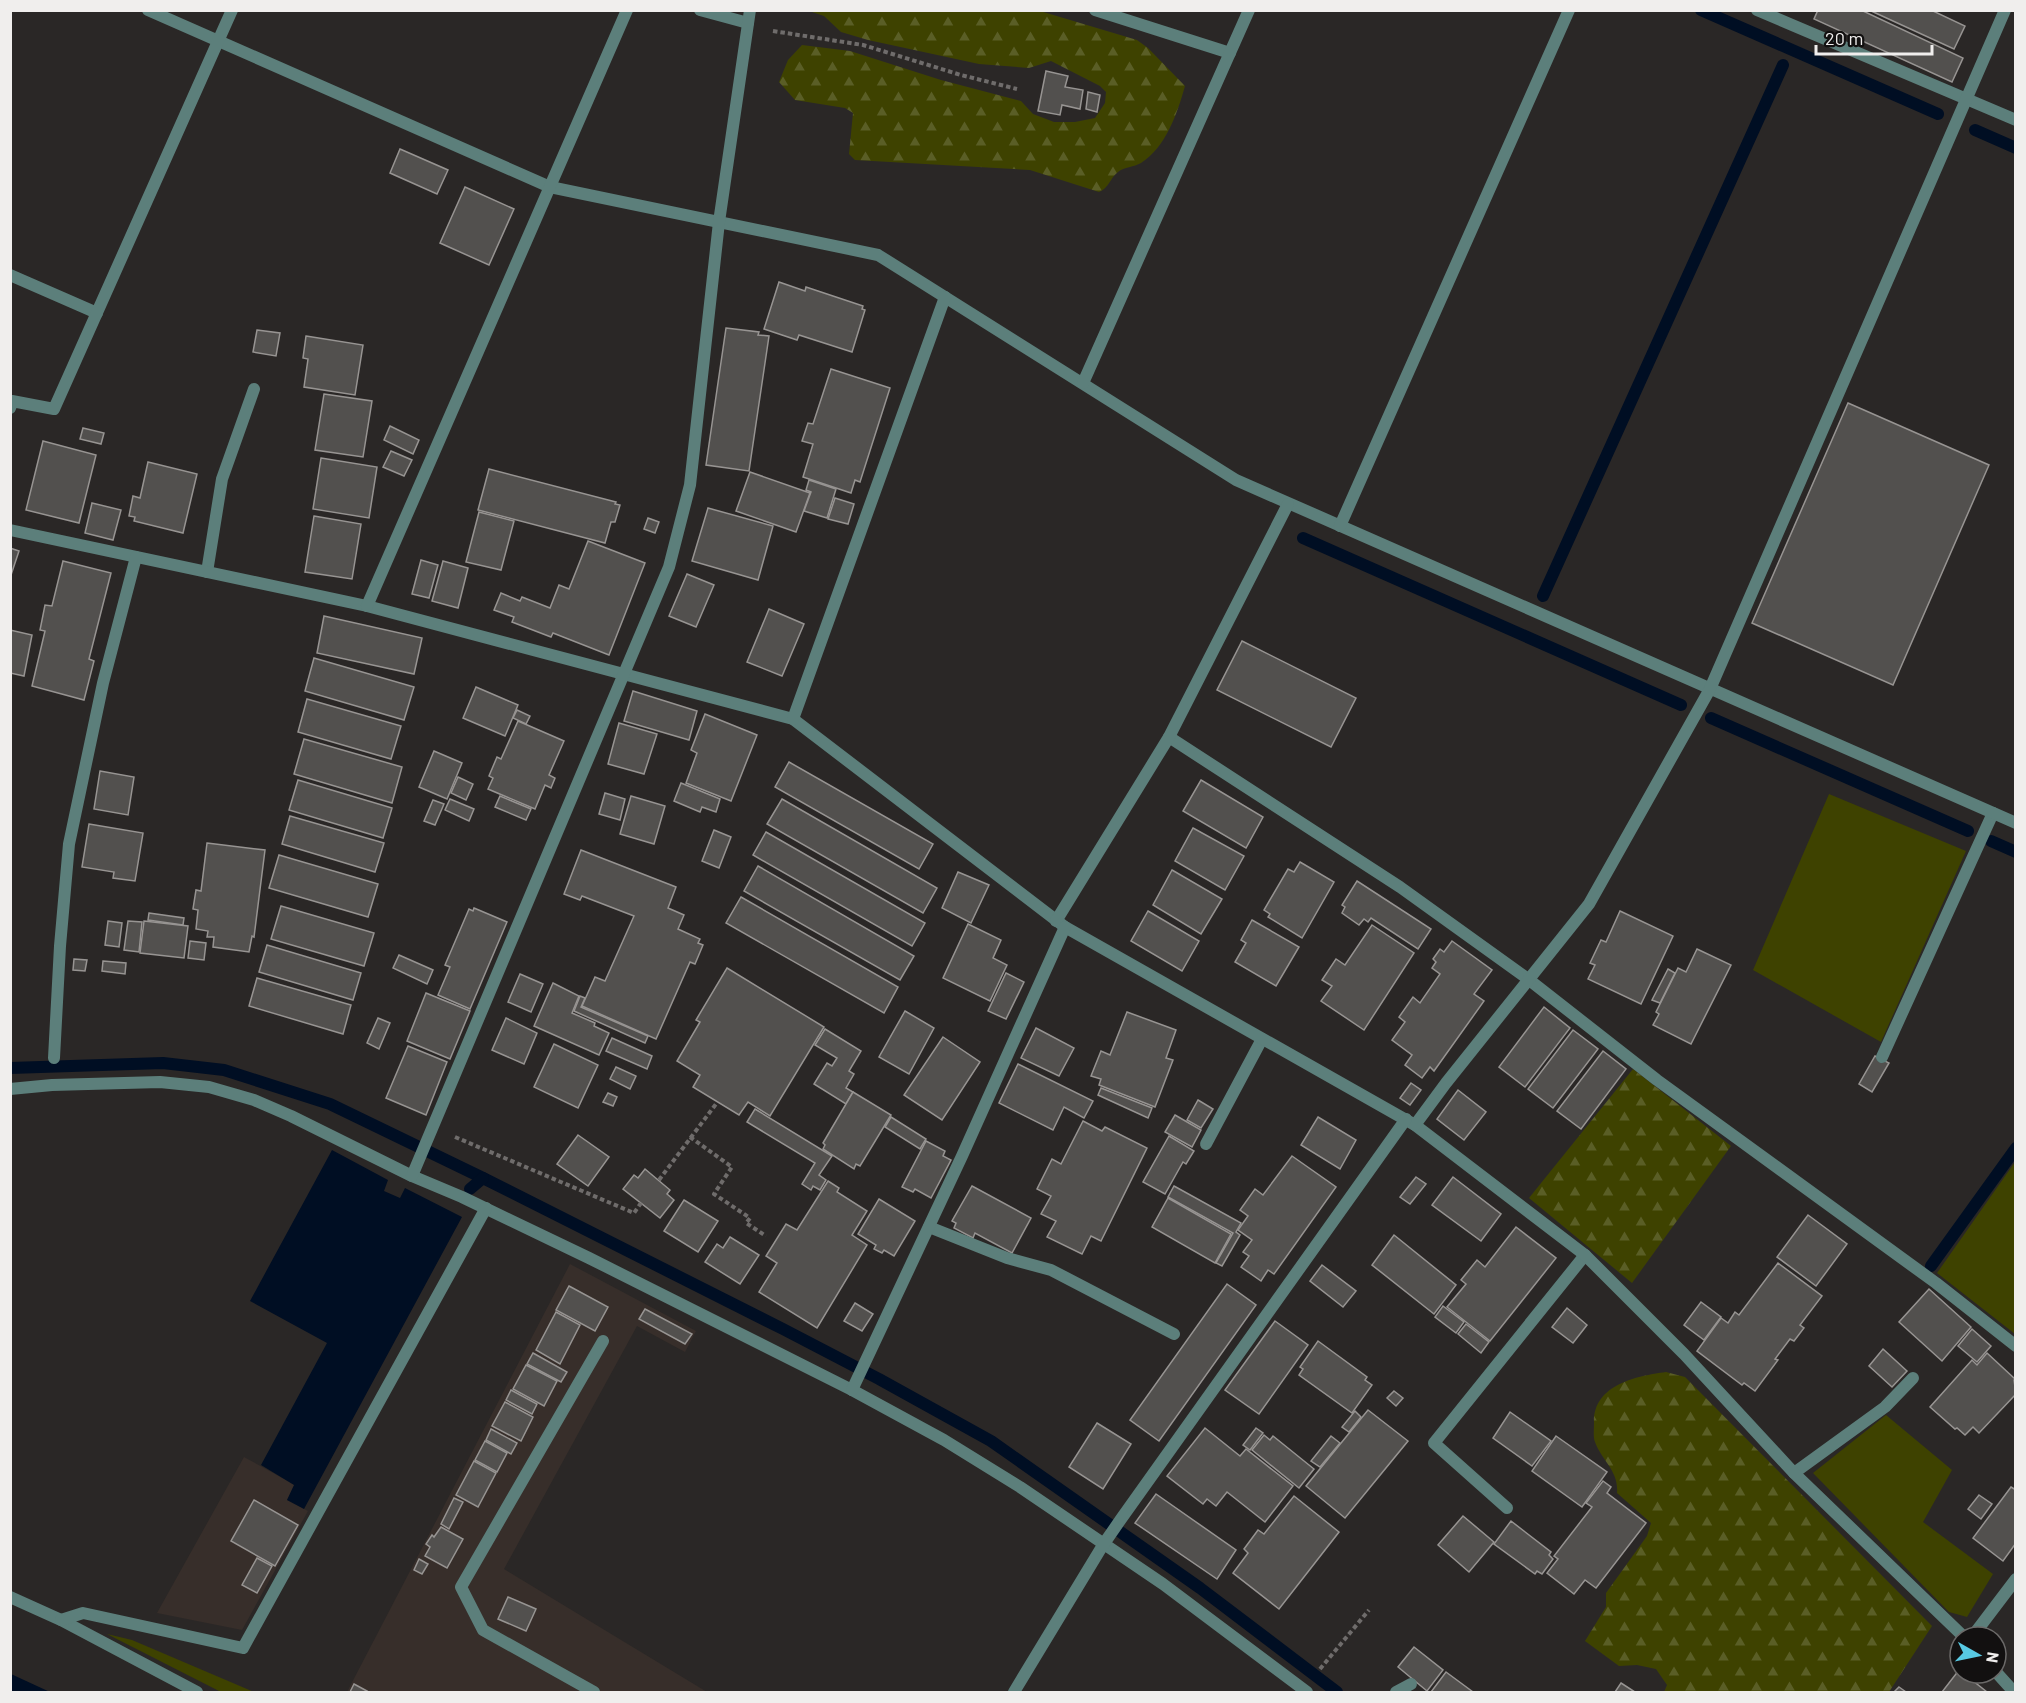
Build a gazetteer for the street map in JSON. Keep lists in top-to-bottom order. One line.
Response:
{"scale_bar":"20 m","north":"right"}
